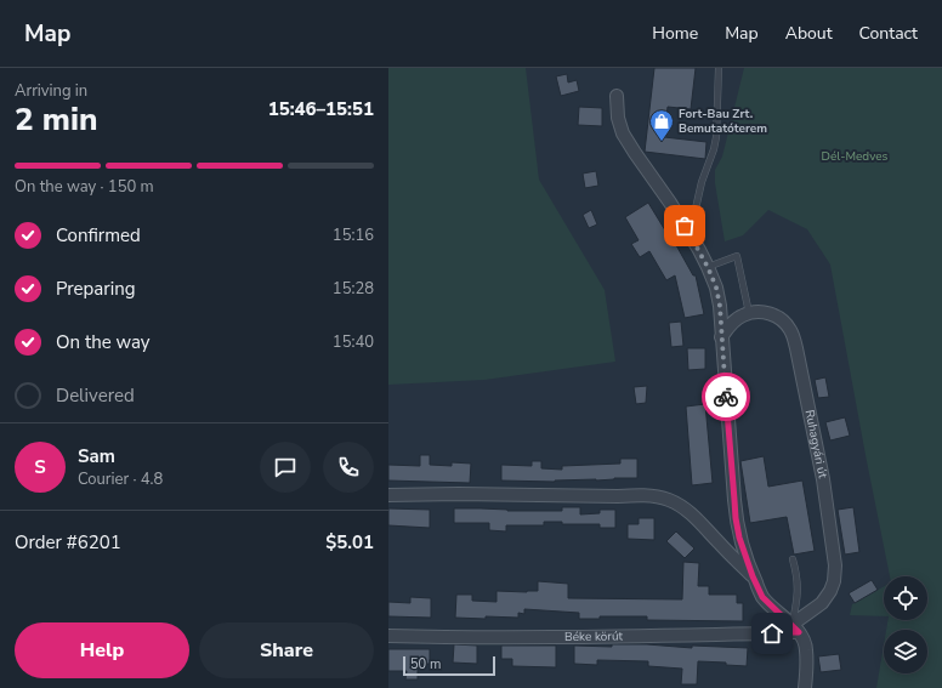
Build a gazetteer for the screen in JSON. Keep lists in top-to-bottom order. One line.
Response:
{"streets":{"street":["Ruhagyári út","Béke körút"]},"crossings":[["Ruhagyári út","Béke körút"]],"parks":["Dél-Medves"],"places":{"shop":["Fort-Bau Zrt. Bemutatóterem"]},"scale_bar":"50 m","page":{"header":"Map","nav":["Home","Map","About","Contact"],"heading":["2 min","Arriving in","15:46–15:51"],"panel":["Sam","Courier · 4.8","Order #6201","$5.01"],"bar":"On the way · 150 m","list":[["Confirmed","15:16"],["Preparing","15:28"],["On the way","15:40"],"Delivered"],"round":"S","buttons":["Help","Share"],"scale":"50 m"}}
